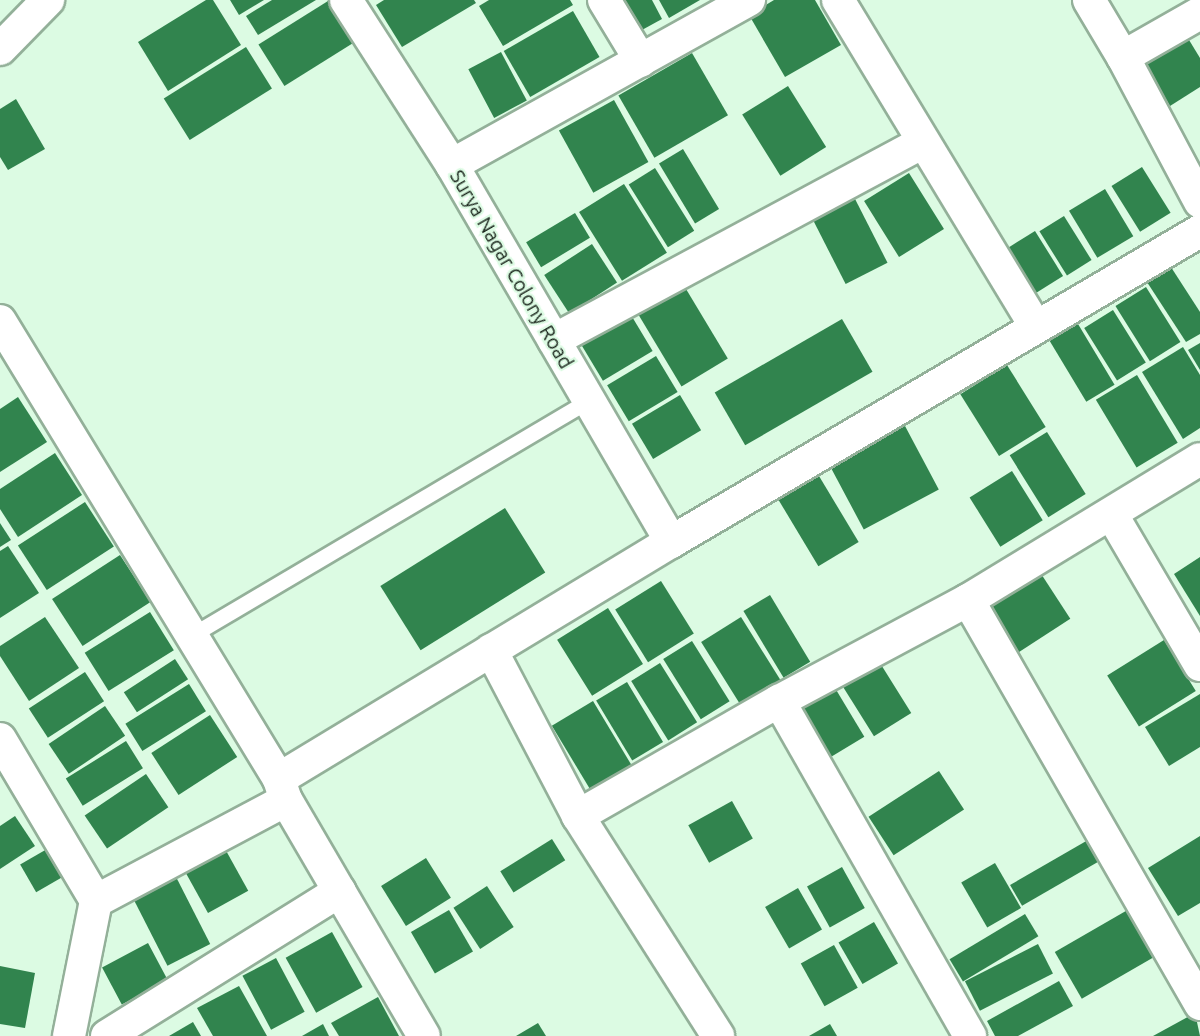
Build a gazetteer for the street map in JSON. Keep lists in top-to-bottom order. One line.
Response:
{"streets":{"street":["Surya Nagar Colony Road"]}}
